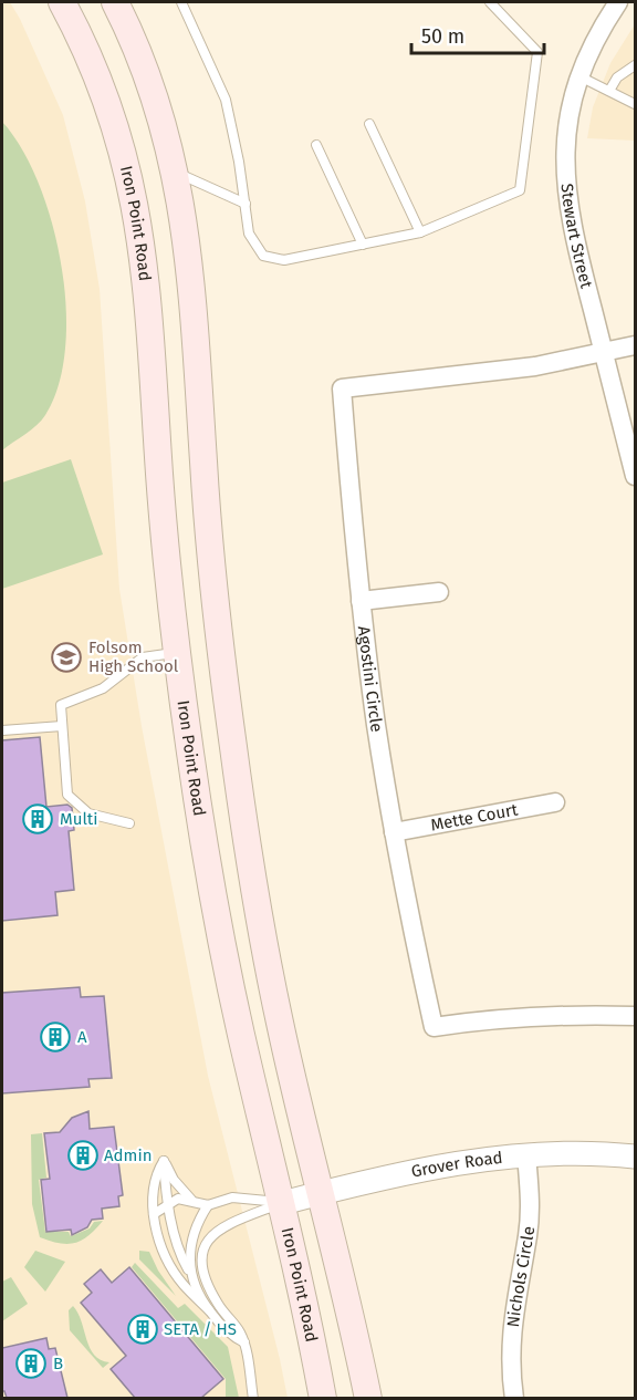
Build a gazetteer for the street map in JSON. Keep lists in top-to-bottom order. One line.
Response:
{"streets":{"main road":["Iron Point Road"],"street":["Stewart Street","Agostini Circle","Mette Court","Grover Road","Nichols Circle"]},"crossings":[["Iron Point Road","Grover Road"],["Stewart Street","Agostini Circle"],["Agostini Circle","Mette Court"],["Grover Road","Nichols Circle"]],"places":{"school or university":["Folsom High School"],"building":["Multi","A","Admin","SETA / HS","B"]},"scale_bar":"50 m"}
